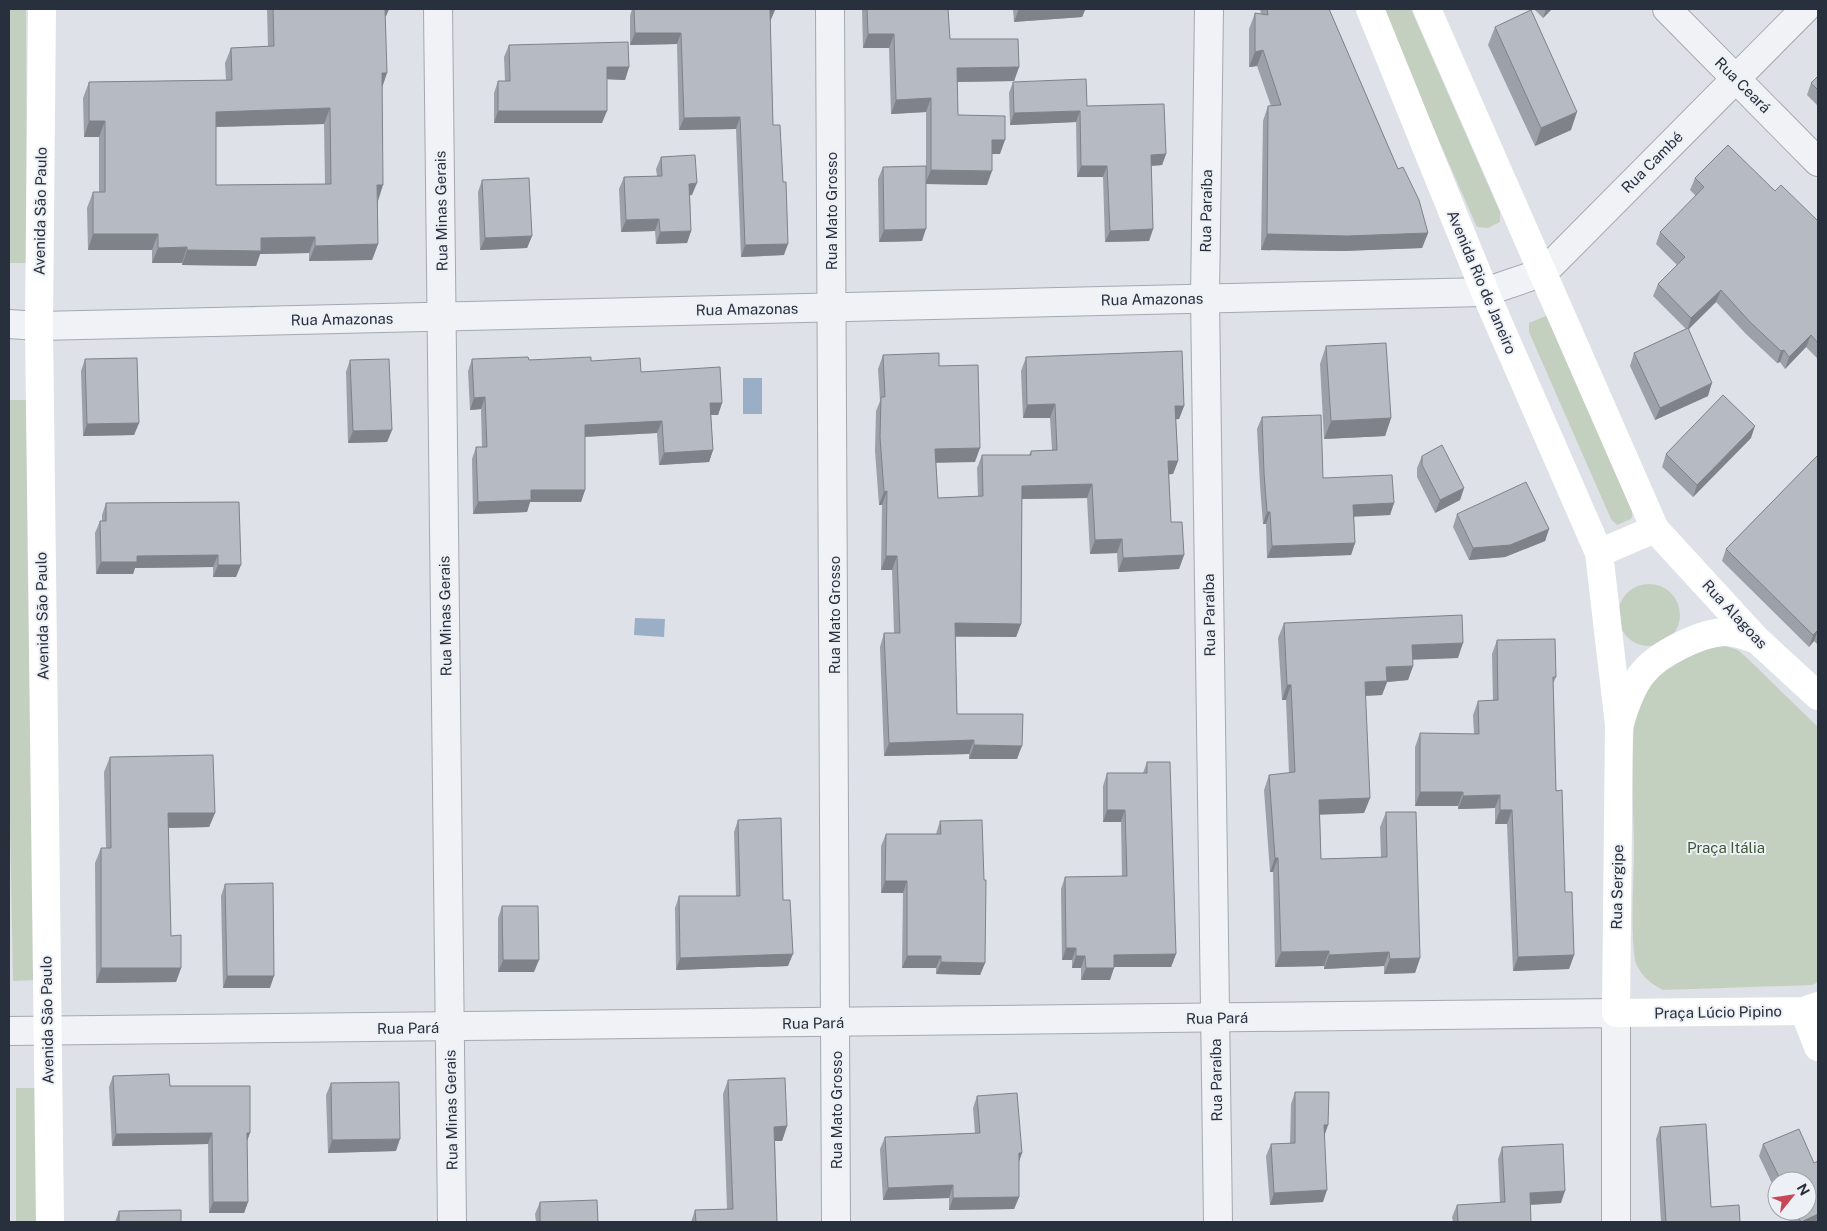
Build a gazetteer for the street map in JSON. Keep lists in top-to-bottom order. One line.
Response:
{"streets":{"street":["Rua Ceará","Rua Cambé","Avenida São Paulo","Rua Minas Gerais","Rua Mato Grosso","Rua Paraíba","Avenida Rio de Janeiro","Rua Amazonas","Rua Alagoas","Rua Sergipe","Praça Lúcio Pipino","Rua Pará"]},"crossings":[["Rua Ceará","Rua Cambé"],["Rua Cambé","Avenida Rio de Janeiro"],["Rua Cambé","Rua Amazonas"],["Avenida São Paulo","Rua Amazonas"],["Avenida São Paulo","Rua Pará"],["Rua Minas Gerais","Rua Amazonas"],["Rua Minas Gerais","Rua Pará"],["Rua Mato Grosso","Rua Amazonas"],["Rua Mato Grosso","Rua Pará"],["Rua Paraíba","Rua Amazonas"],["Rua Paraíba","Rua Pará"],["Avenida Rio de Janeiro","Rua Amazonas"],["Avenida Rio de Janeiro","Rua Sergipe"],["Rua Sergipe","Praça Lúcio Pipino"],["Rua Sergipe","Rua Pará"],["Praça Lúcio Pipino","Rua Pará"]],"parks":["Praça Itália"],"north":"top right"}
